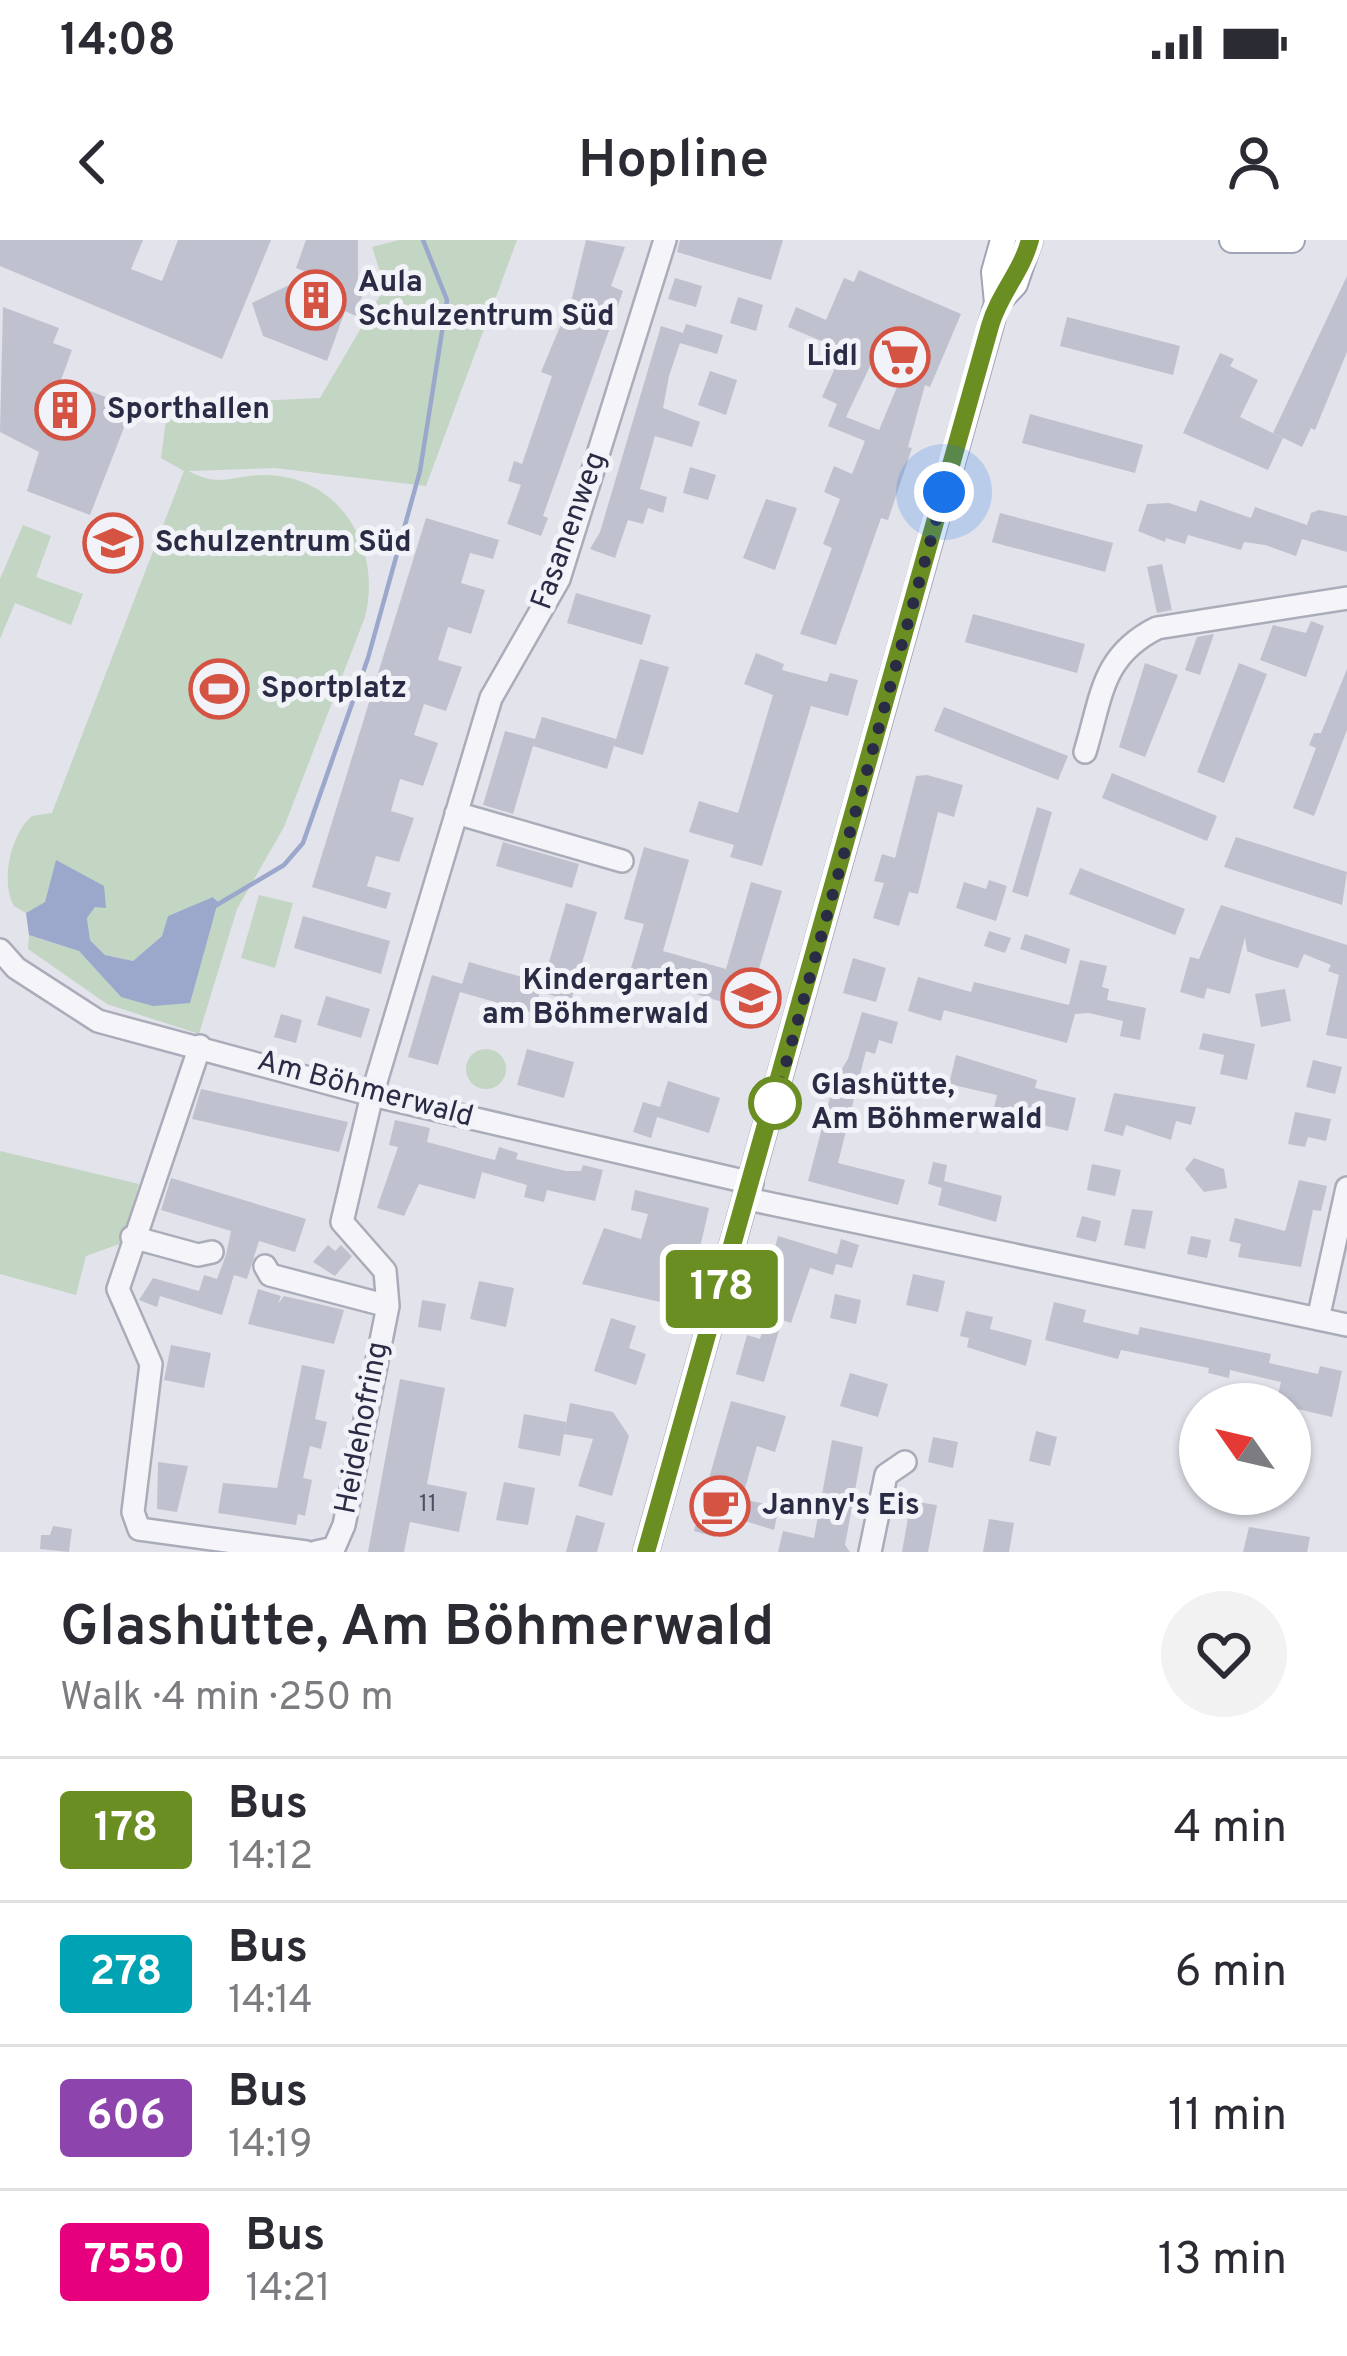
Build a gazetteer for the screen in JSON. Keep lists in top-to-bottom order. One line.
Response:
{"streets":{"street":["Fasanenweg","Am Böhmerwald","Heidehofring"]},"crossings":[["Fasanenweg","Am Böhmerwald"],["Fasanenweg","Heidehofring"],["Am Böhmerwald","Heidehofring"]],"places":{"building":["Aula Schulzentrum Süd","Sporthallen"],"supermarket":["Lidl"],"school or university":["Schulzentrum Süd","Kindergarten am Böhmerwald"],"sports":["Sportplatz"],"other":["Glashütte, Am Böhmerwald"],"cafe":["Janny's Eis"]},"lines":["bus line 178"],"house_numbers":["11"],"north":"top left","page":{"status":"14:08","header":"Hopline","on_map":"178","heading":["Glashütte, Am Böhmerwald","Walk · 4 min · 250 m"],"list":[{"mark":"178","name":"Bus","note":"14:12","value":"4 min"},{"mark":"278","name":"Bus","note":"14:14","value":"6 min"},{"mark":"606","name":"Bus","note":"14:19","value":"11 min"},{"mark":"7550","name":"Bus","note":"14:21","value":"13 min"}]}}
